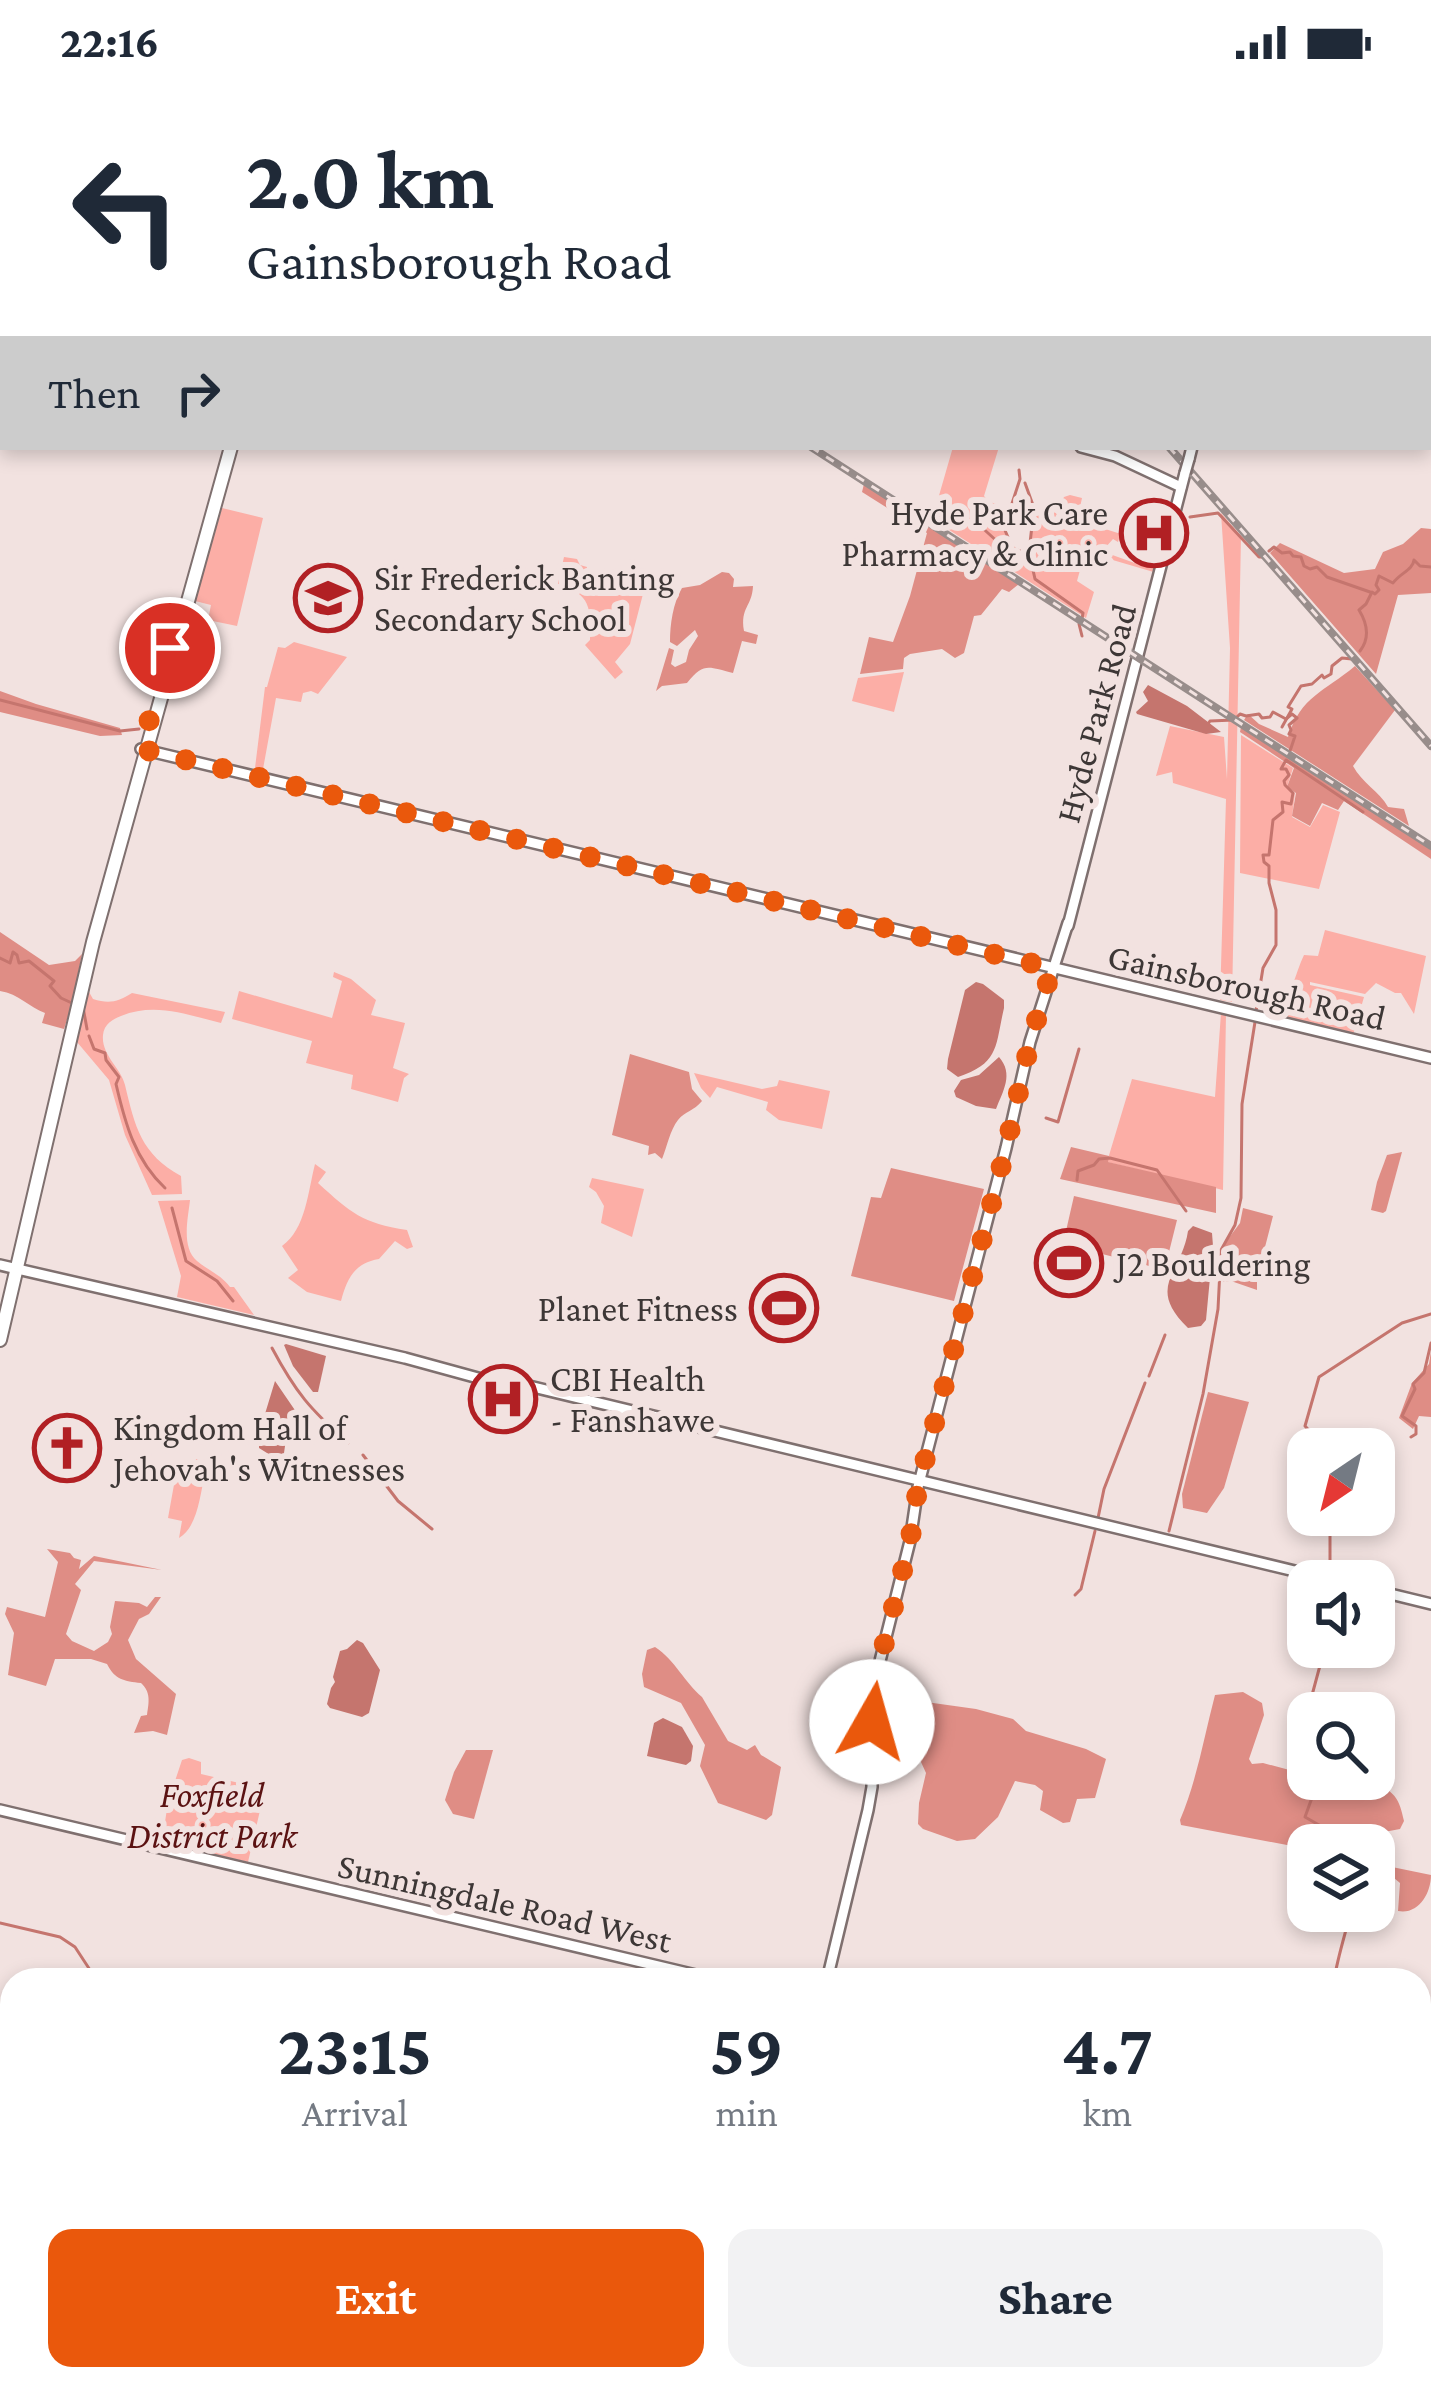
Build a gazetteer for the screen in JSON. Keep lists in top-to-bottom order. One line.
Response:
{"streets":{"main road":["Hyde Park Road","Gainsborough Road","Sunningdale Road West"]},"crossings":[["Hyde Park Road","Gainsborough Road"]],"parks":["Foxfield District Park"],"places":{"hospital":["Hyde Park Care Pharmacy & Clinic","CBI Health - Fanshawe"],"school or university":["Sir Frederick Banting Secondary School"],"sports":["J2 Bouldering","Planet Fitness"],"church":["Kingdom Hall of Jehovah's Witnesses"]},"north":"bottom left","page":{"status":"22:16","turn":["2.0 km","Gainsborough Road"],"then":"Then","eta":["23:15","Arrival","59","min","4.7","km"],"buttons":["Exit","Share"]}}
